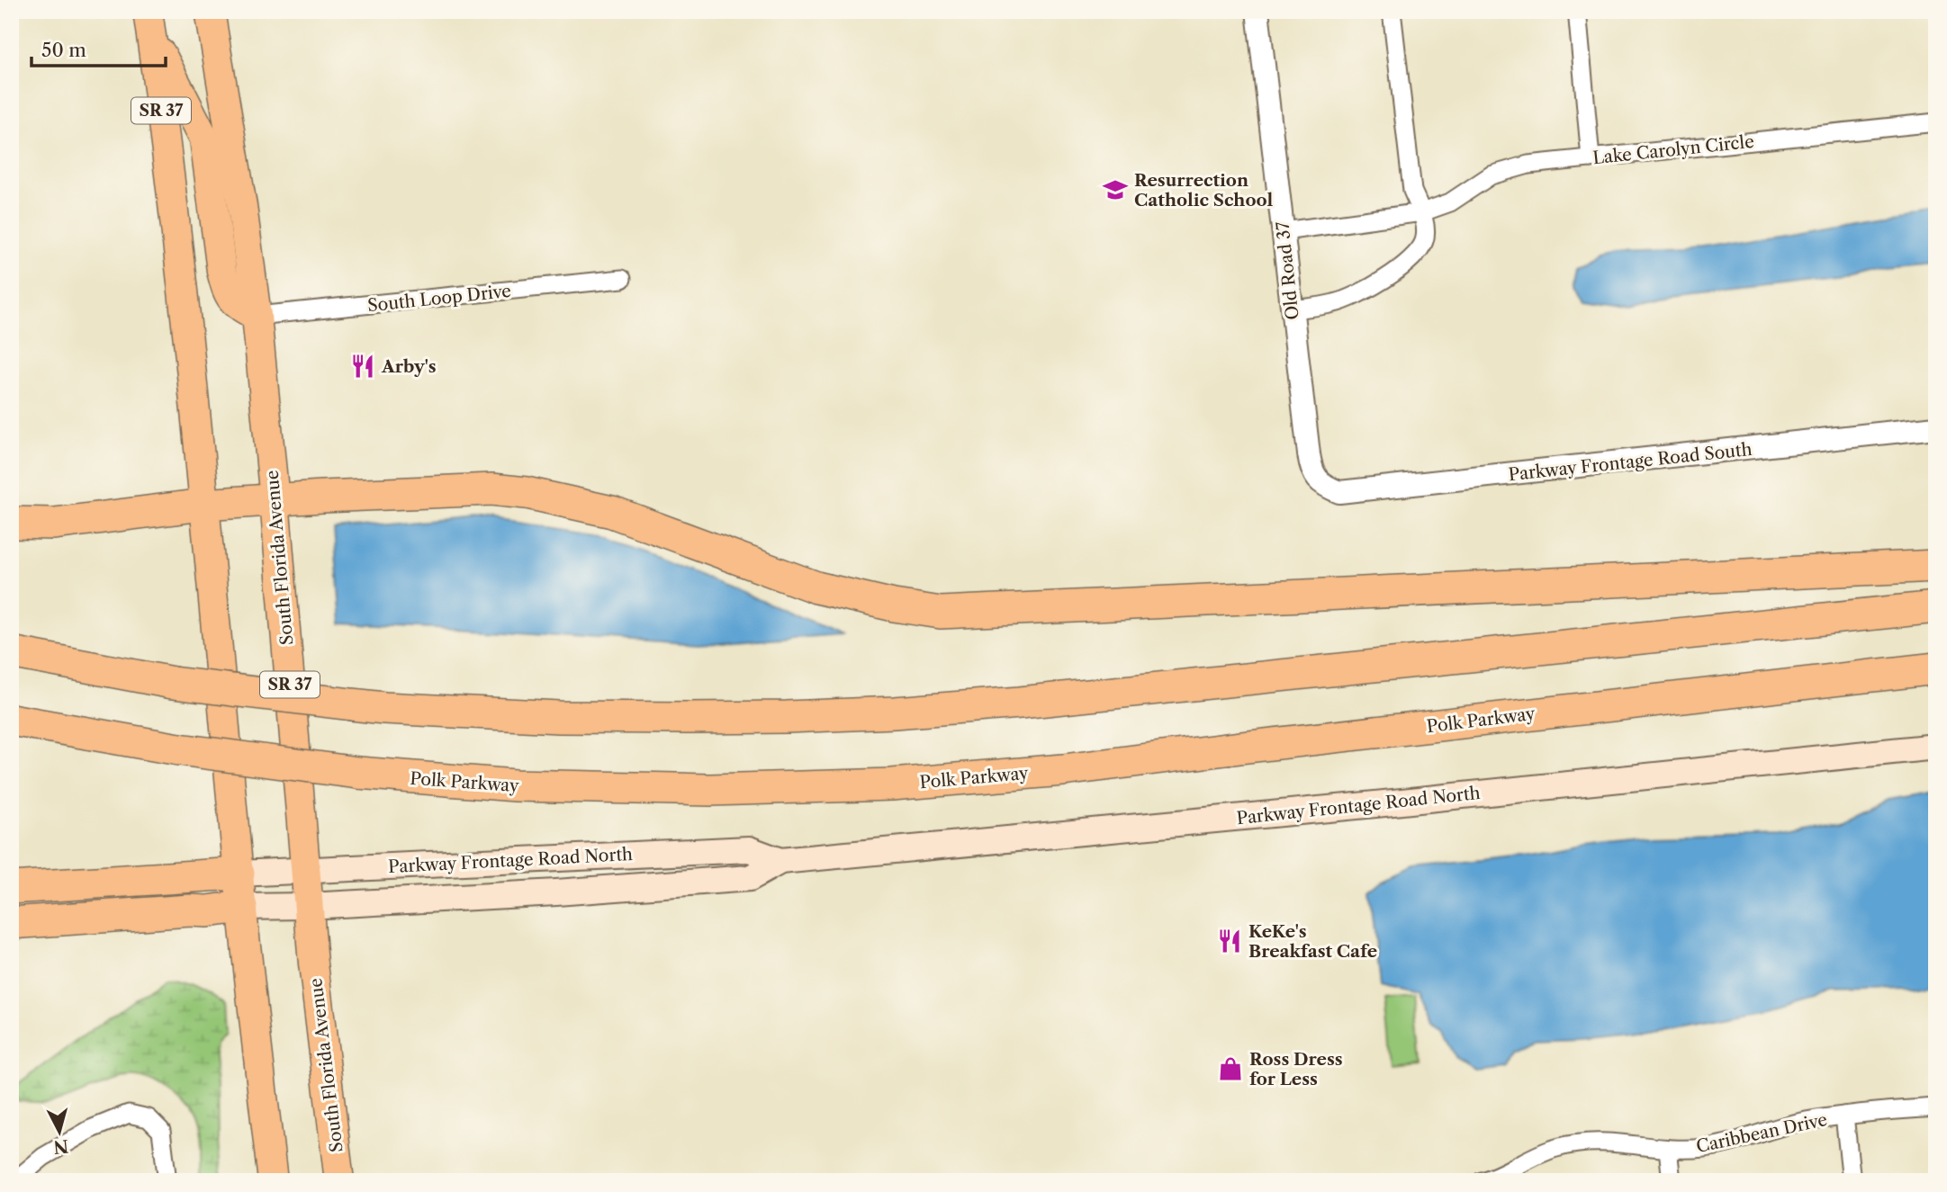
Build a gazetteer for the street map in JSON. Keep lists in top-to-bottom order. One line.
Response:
{"streets":{"highway":["Polk Parkway"],"main road":["SR 37","South Florida Avenue","Parkway Frontage Road North"],"street":["Lake Carolyn Circle","Old Road 37","South Loop Drive","Parkway Frontage Road South","Caribbean Drive"]},"crossings":[["SR 37","Parkway Frontage Road North"],["Lake Carolyn Circle","Old Road 37"],["Old Road 37","Parkway Frontage Road South"],["South Loop Drive","South Florida Avenue"],["South Florida Avenue","Parkway Frontage Road North"]],"places":{"school or university":["Resurrection Catholic School"],"restaurant":["Arby's","KeKe's Breakfast Cafe"],"shop":["Ross Dress for Less"]},"scale_bar":"50 m","north":"bottom"}
